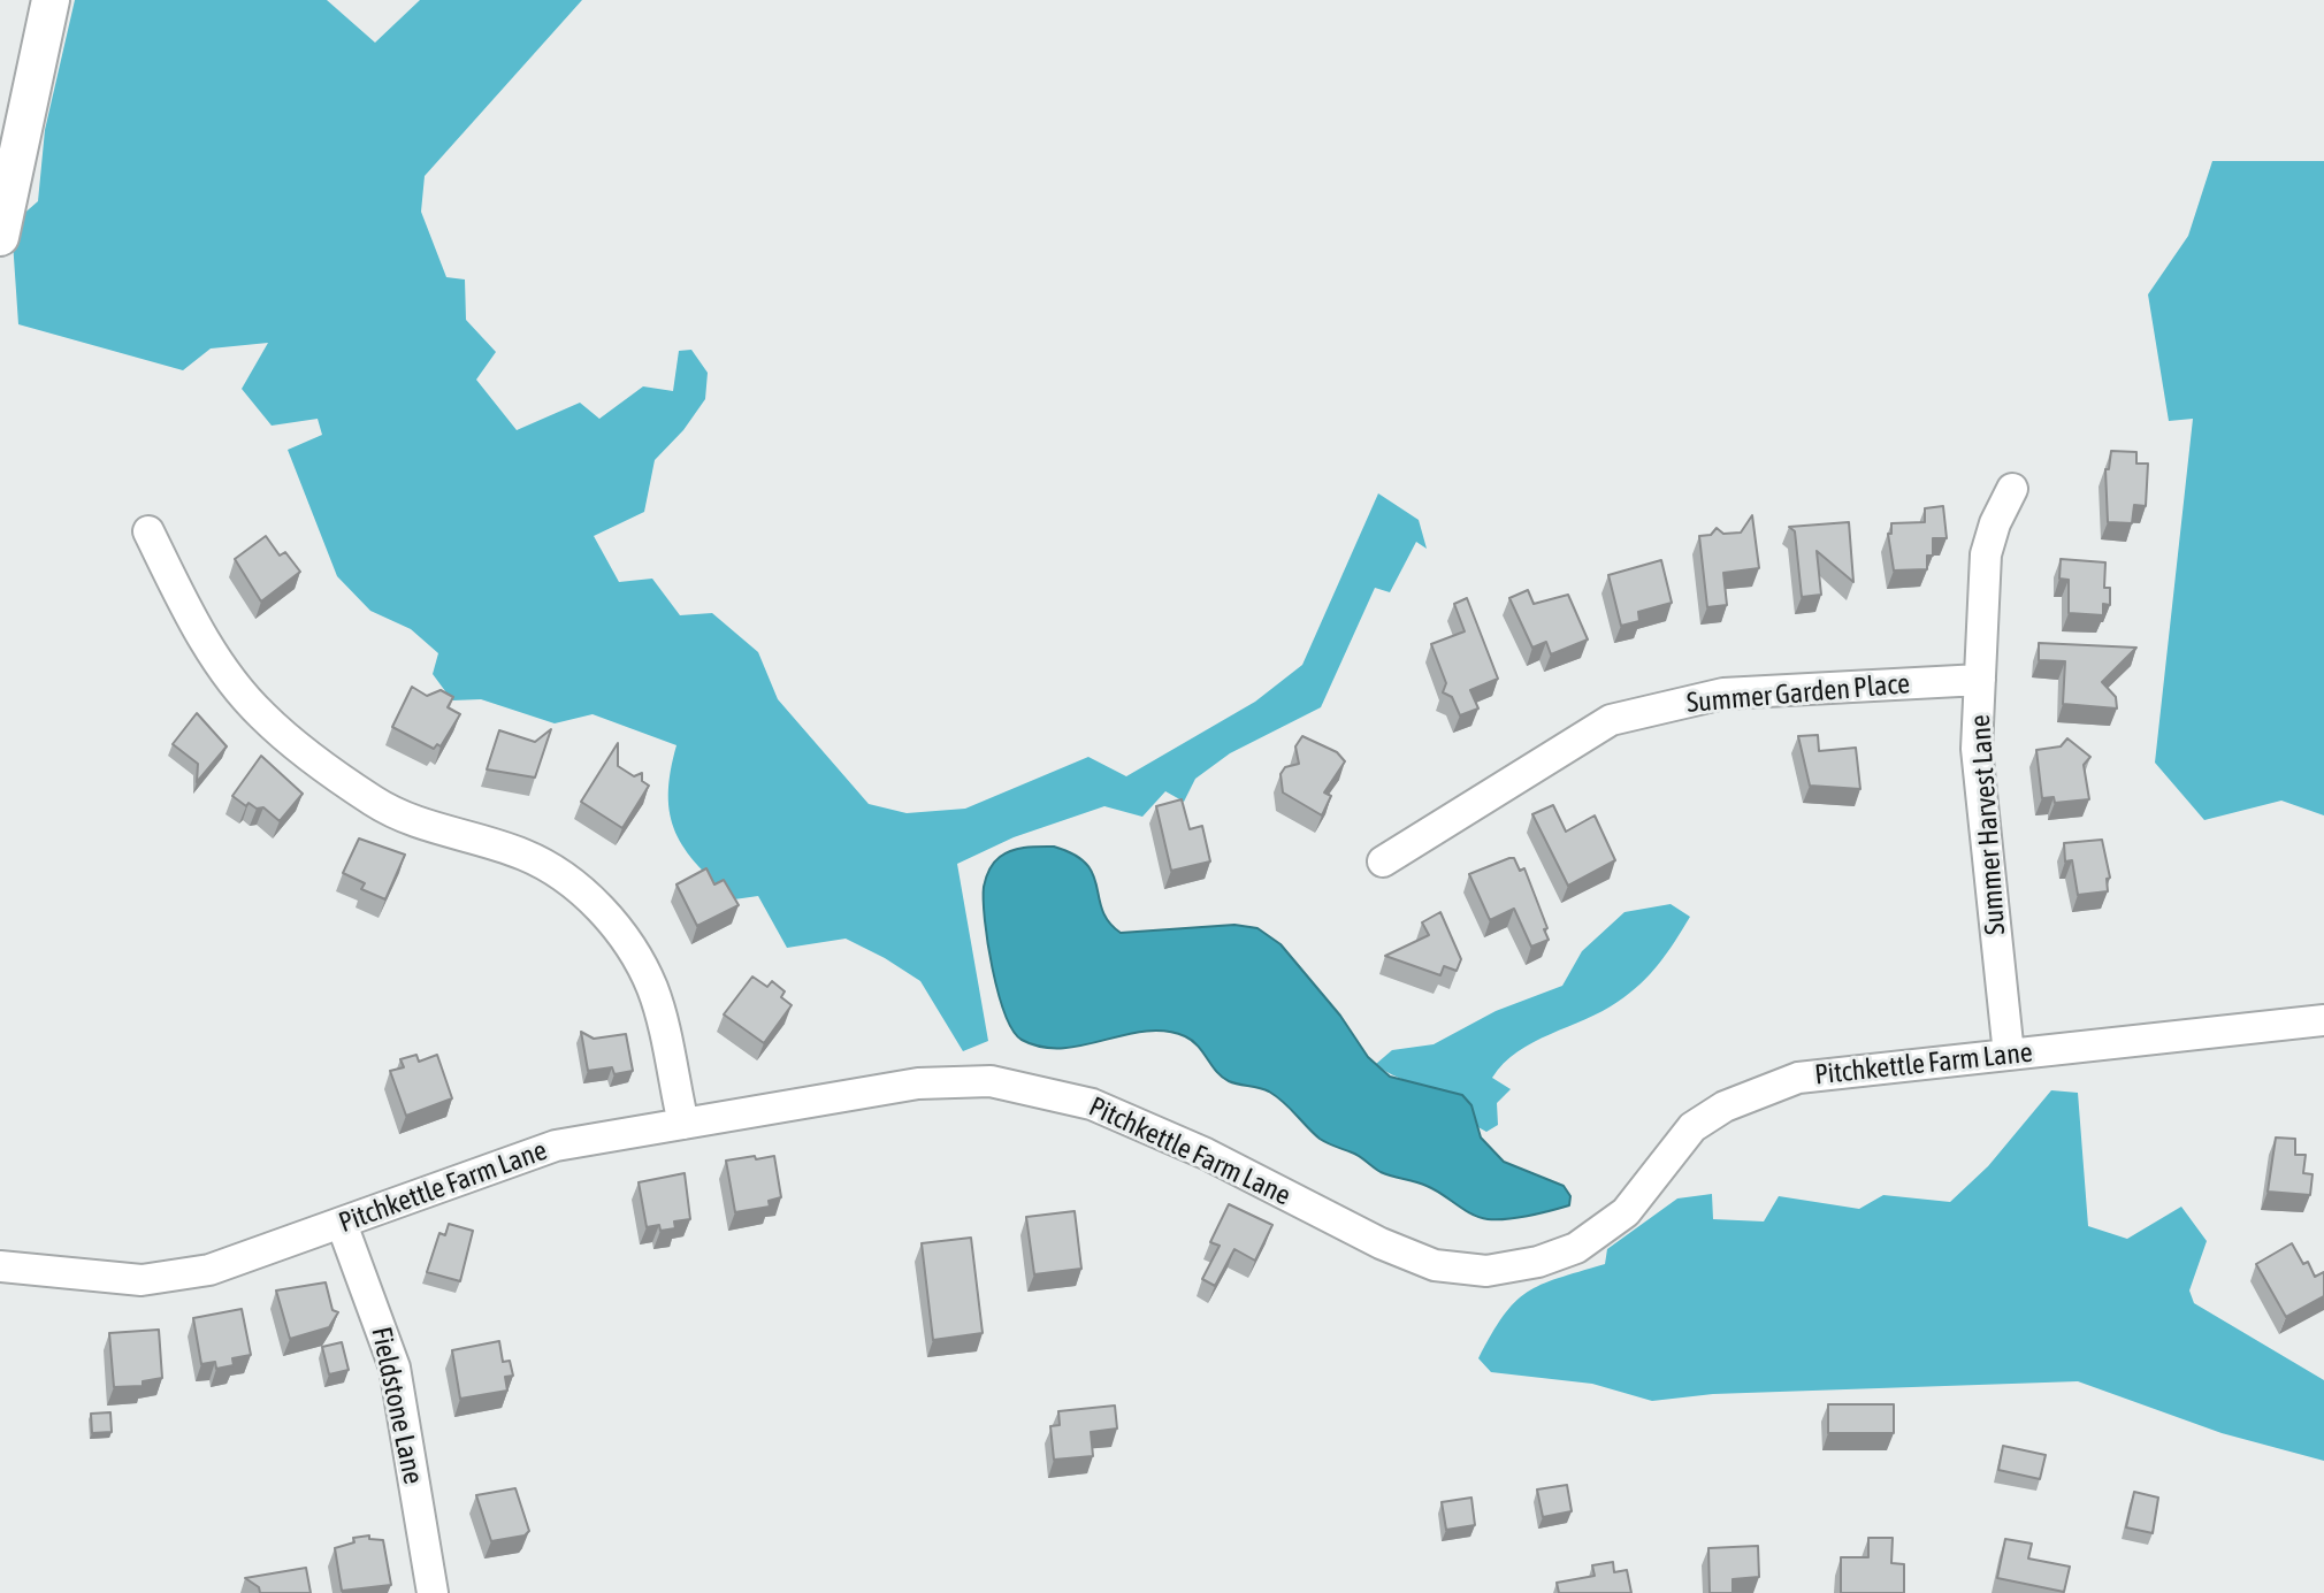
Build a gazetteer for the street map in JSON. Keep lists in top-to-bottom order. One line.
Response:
{"streets":{"street":["Summer Garden Place","Summer Harvest Lane","Pitchkettle Farm Lane","Fieldstone Lane"]},"crossings":[["Summer Garden Place","Summer Harvest Lane"],["Summer Harvest Lane","Pitchkettle Farm Lane"],["Pitchkettle Farm Lane","Fieldstone Lane"]]}
